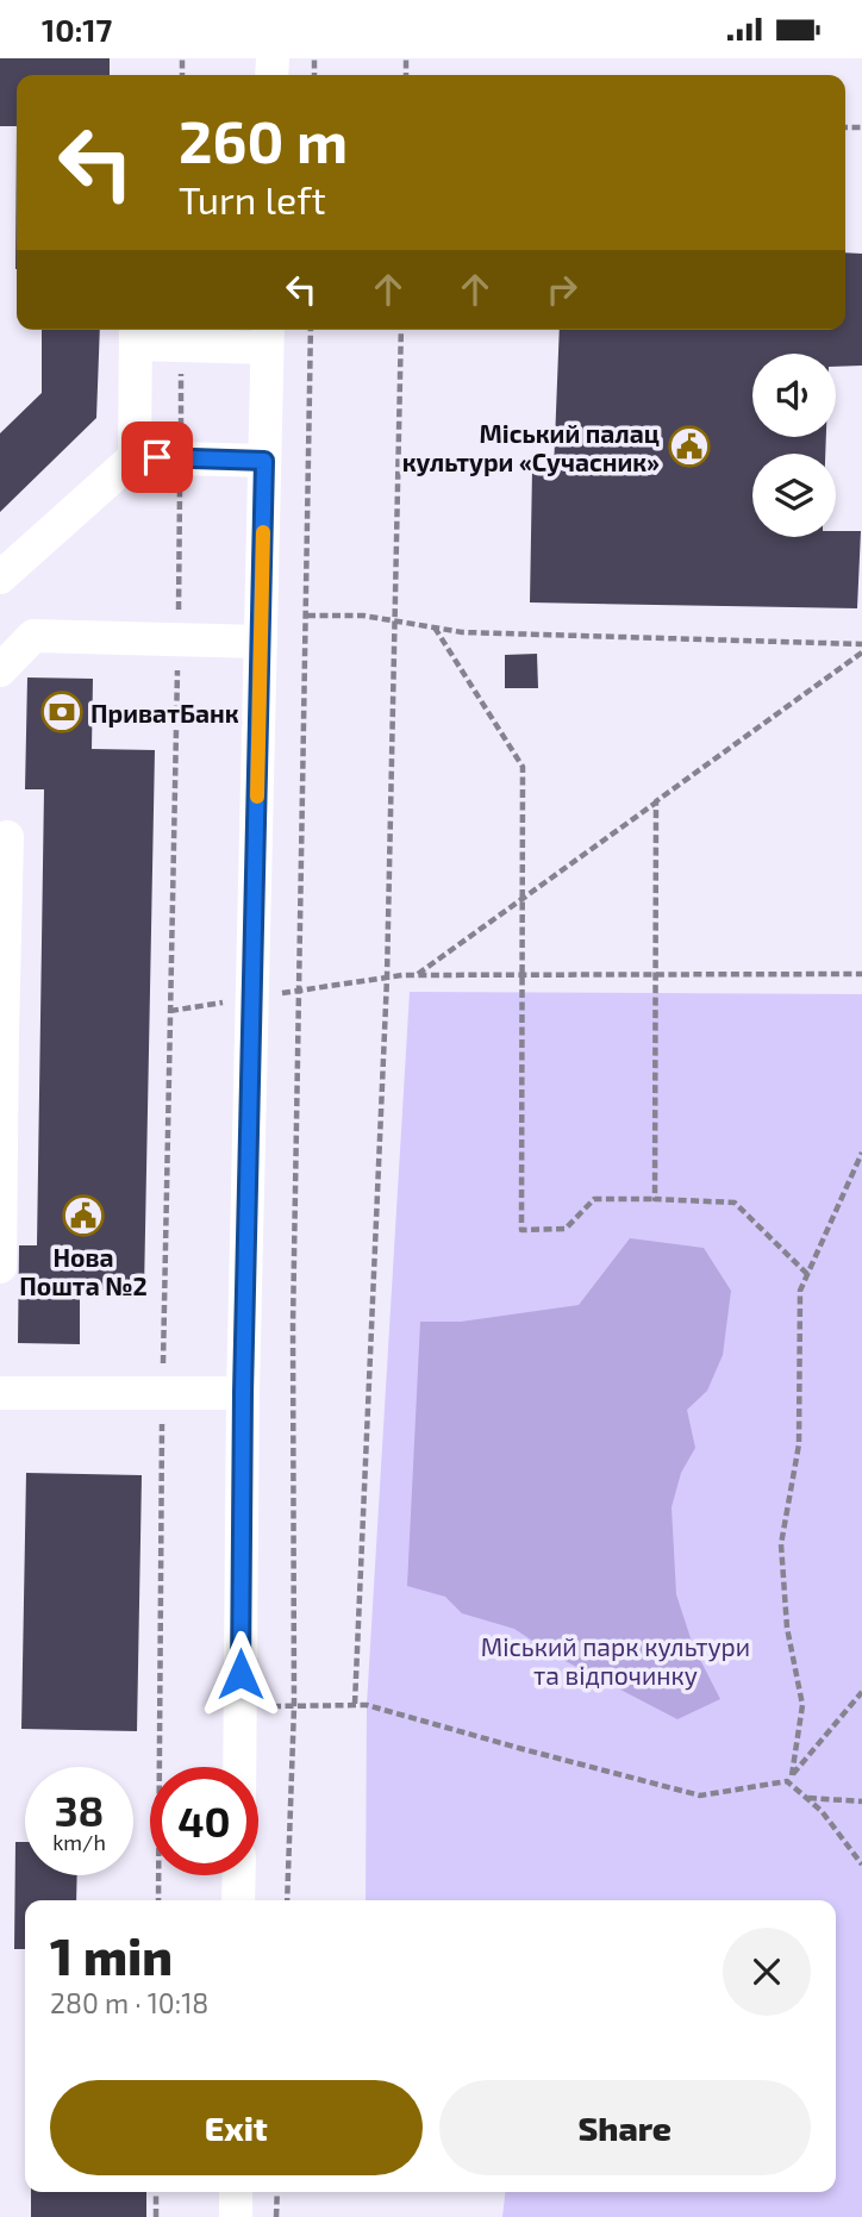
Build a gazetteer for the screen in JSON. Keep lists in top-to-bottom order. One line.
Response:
{"parks":["Міський парк культури та відпочинку"],"places":{"public building":["Міський палац культури «Сучасник»","Нова Пошта №2"],"bank":["ПриватБанк"]},"page":{"status":"10:17","turn":["260 m","Turn left"],"speed":"38 km/h","limit":"40","heading":["1 min","280 m · 10:18"],"buttons":["Exit","Share"]}}
